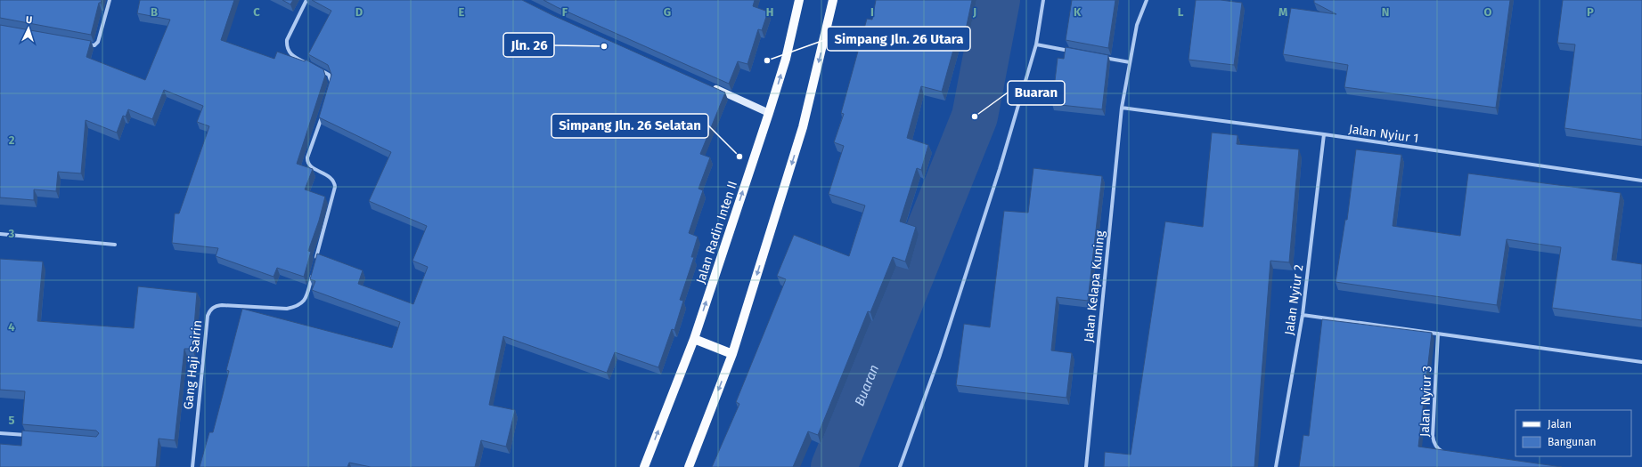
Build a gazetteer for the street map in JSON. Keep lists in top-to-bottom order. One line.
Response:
{"streets":{"main road":["Jalan Radin Inten II"],"street":["Jalan Nyiur 1","Jalan Kelapa Kuning","Jalan Nyiur 2","Gang Haji Sairin","Jalan Nyiur 3"]},"crossings":[["Jalan Nyiur 1","Jalan Kelapa Kuning"],["Jalan Nyiur 1","Jalan Nyiur 2"]],"water":["Buaran"],"places":["Jln. 26","Simpang Jln. 26 Utara","Buaran","Simpang Jln. 26 Selatan"],"legend":["Jalan","Bangunan"],"north":"top","grid":{"columns":["B","C","D","E","F","G","H","I","J","K","L","M","N","O","P"],"rows":["2","3","4","5"]}}
